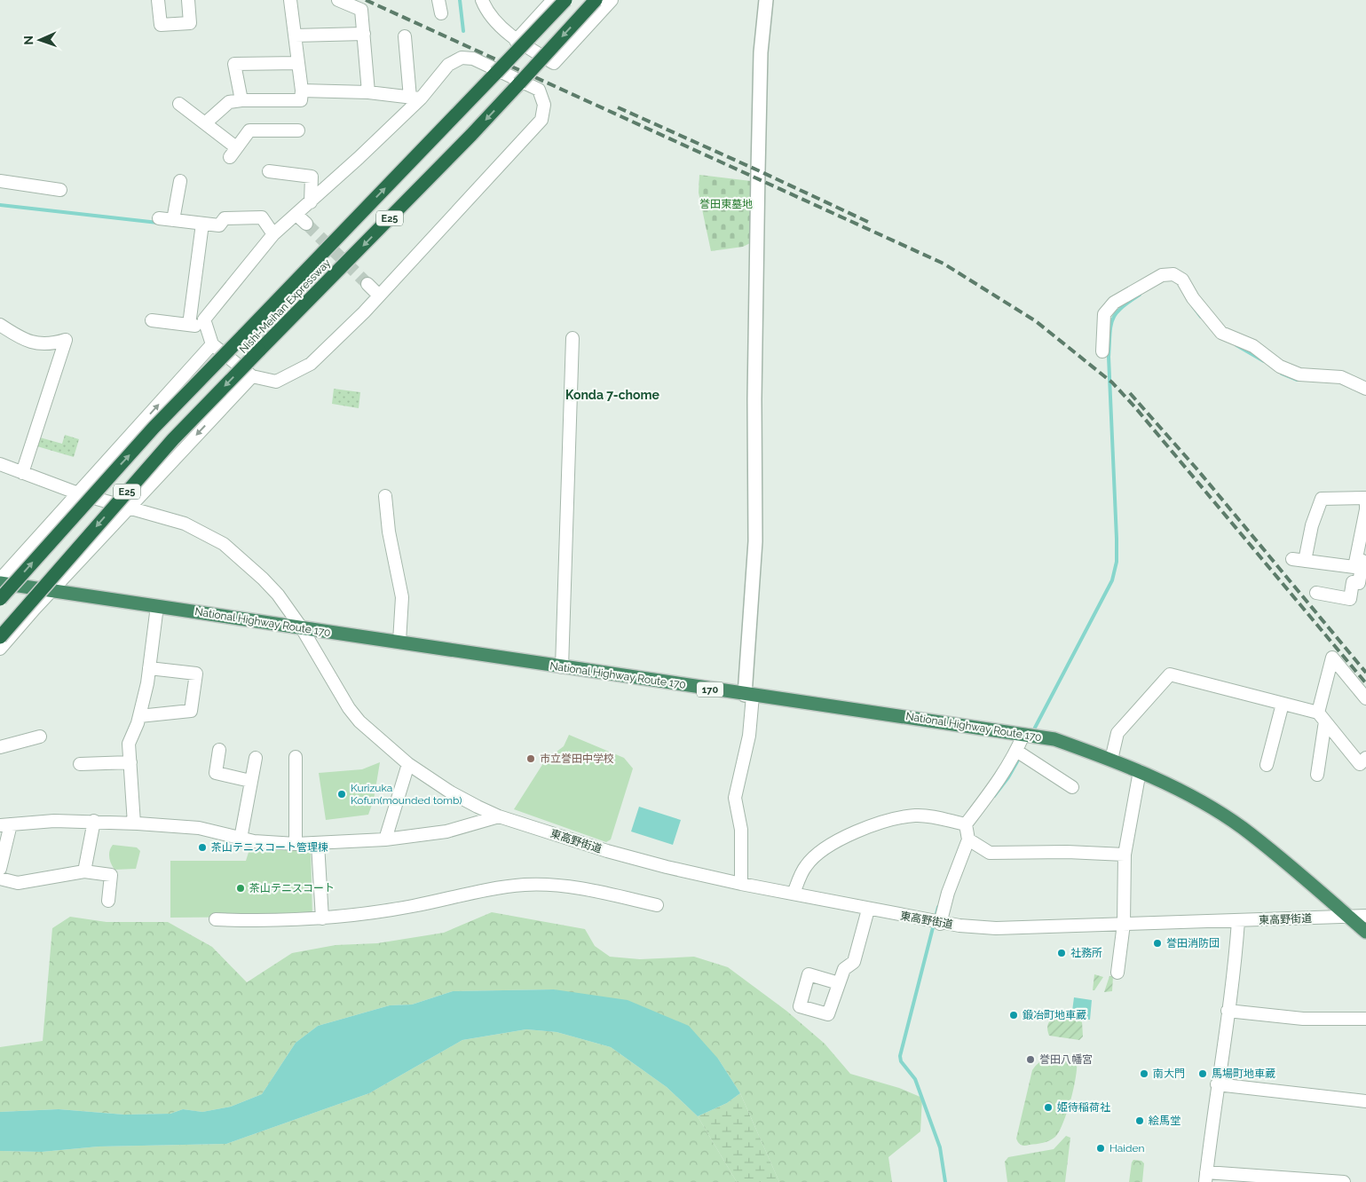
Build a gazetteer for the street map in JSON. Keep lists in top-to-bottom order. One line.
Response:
{"streets":{"highway":["E25","Nishi-Meihan Expressway","National Highway Route 170","170"],"street":["東高野街道"]},"crossings":[["National Highway Route 170","東高野街道"]],"districts":["Konda 7-chome"],"parks":["誉田東墓地"],"places":["市立誉田中学校","Kurizuka Kofun(mounded tomb)","茶山テニスコート管理棟","茶山テニスコート","誉田消防団","社務所","鍛冶町地車蔵","誉田八幡宮","南大門","馬場町地車蔵","姫待稲荷社","絵馬堂","Haiden"],"north":"left"}
